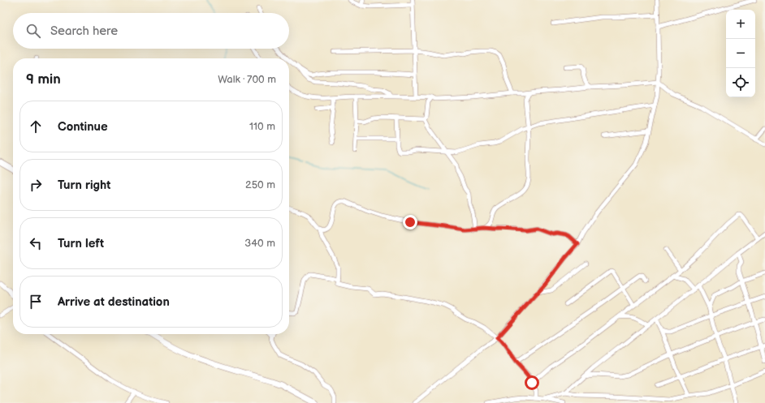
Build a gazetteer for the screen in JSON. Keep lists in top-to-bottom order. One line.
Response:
{"page":{"map_buttons":["+","−"],"search":"Search here","heading":["9 min","Walk · 700 m"],"list":[["Continue","110 m"],["Turn right","250 m"],["Turn left","340 m"],"Arrive at destination"]}}
